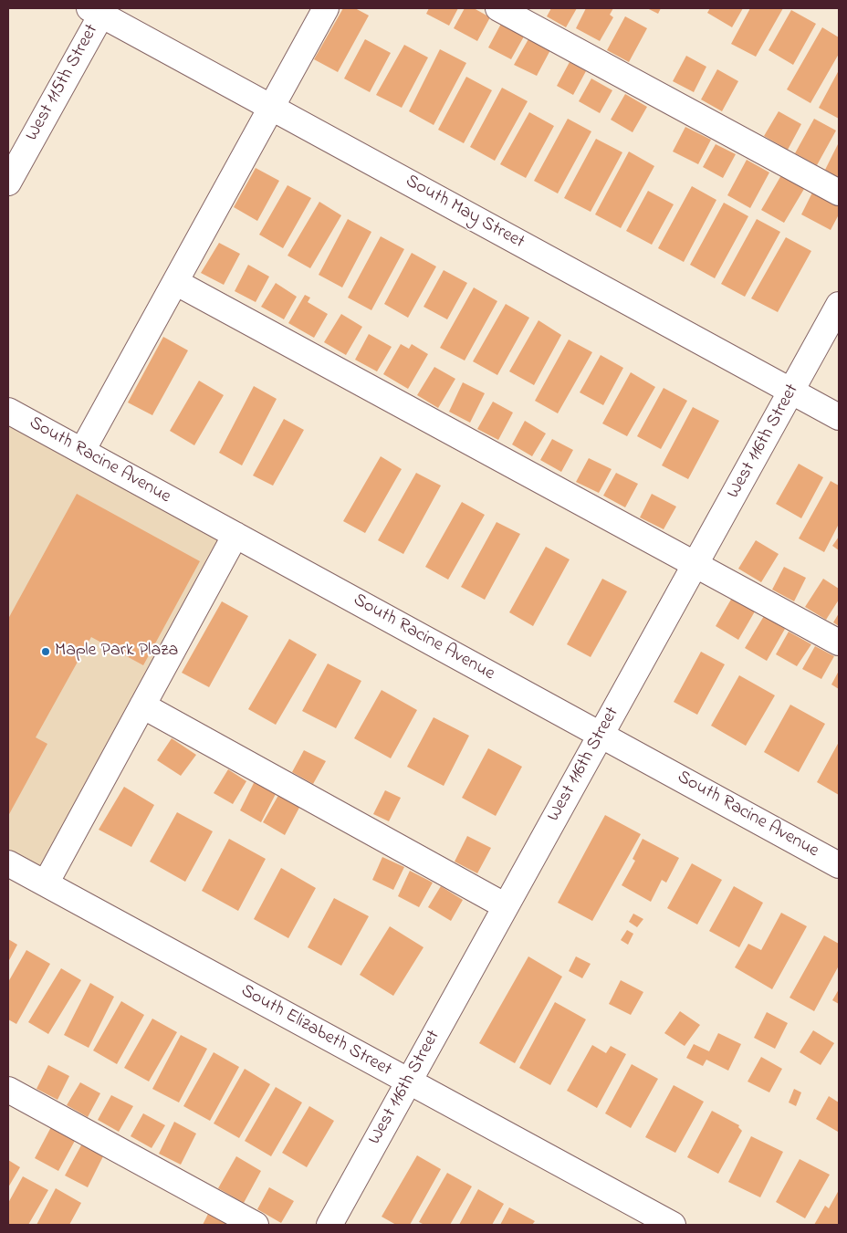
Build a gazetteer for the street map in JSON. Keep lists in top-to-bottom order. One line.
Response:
{"streets":{"street":["West 115th Street","South May Street","West 116th Street","South Racine Avenue","South Elizabeth Street"]},"crossings":[["West 115th Street","South May Street"],["South May Street","West 116th Street"],["West 116th Street","South Racine Avenue"],["West 116th Street","South Elizabeth Street"]],"places":["Maple Park Plaza"]}
